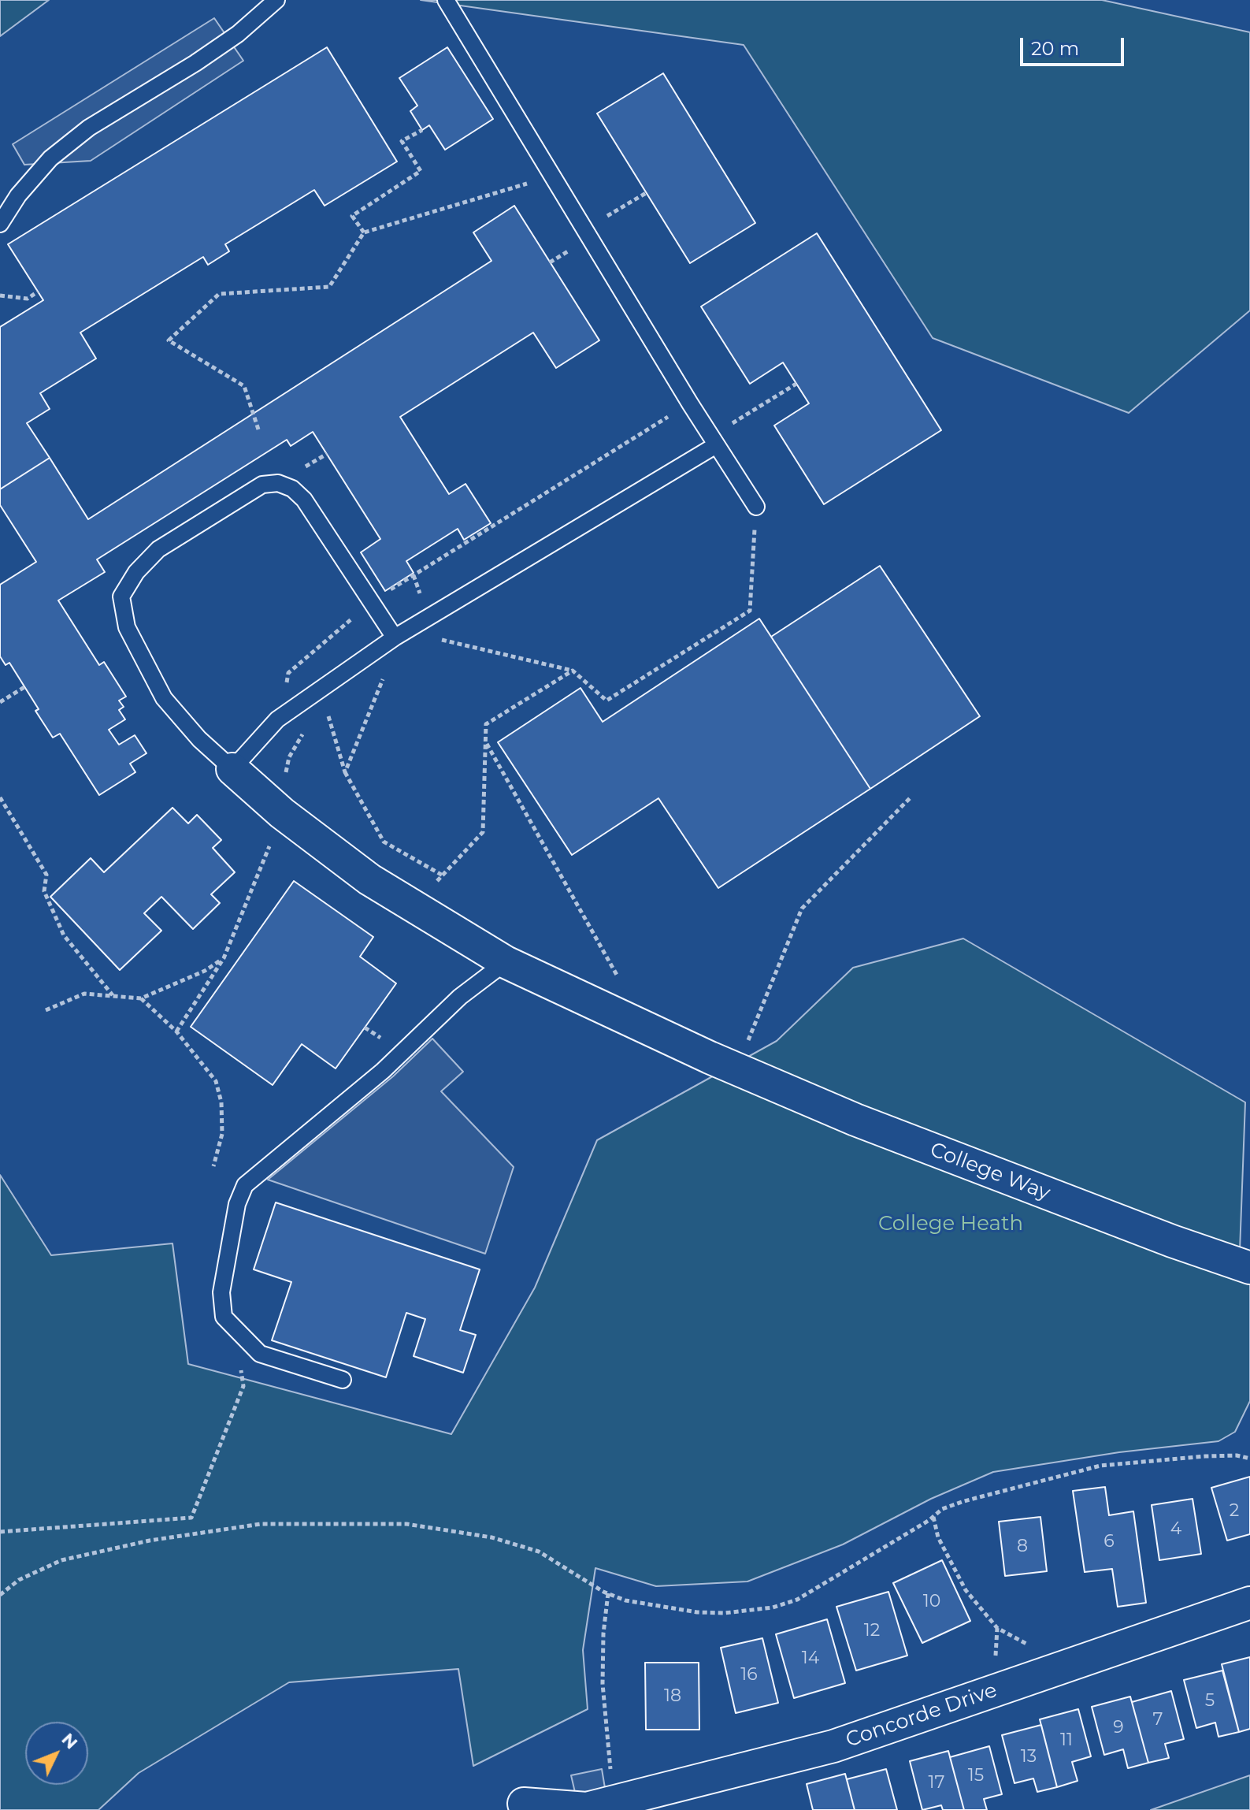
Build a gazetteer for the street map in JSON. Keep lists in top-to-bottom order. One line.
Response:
{"streets":{"street":["College Way","Concorde Drive"]},"parks":["College Heath"],"house_numbers":["2","4","6","8","10","12","14","16","18","5","7","9","11","13","15","17"],"scale_bar":"20 m","north":"top right"}
